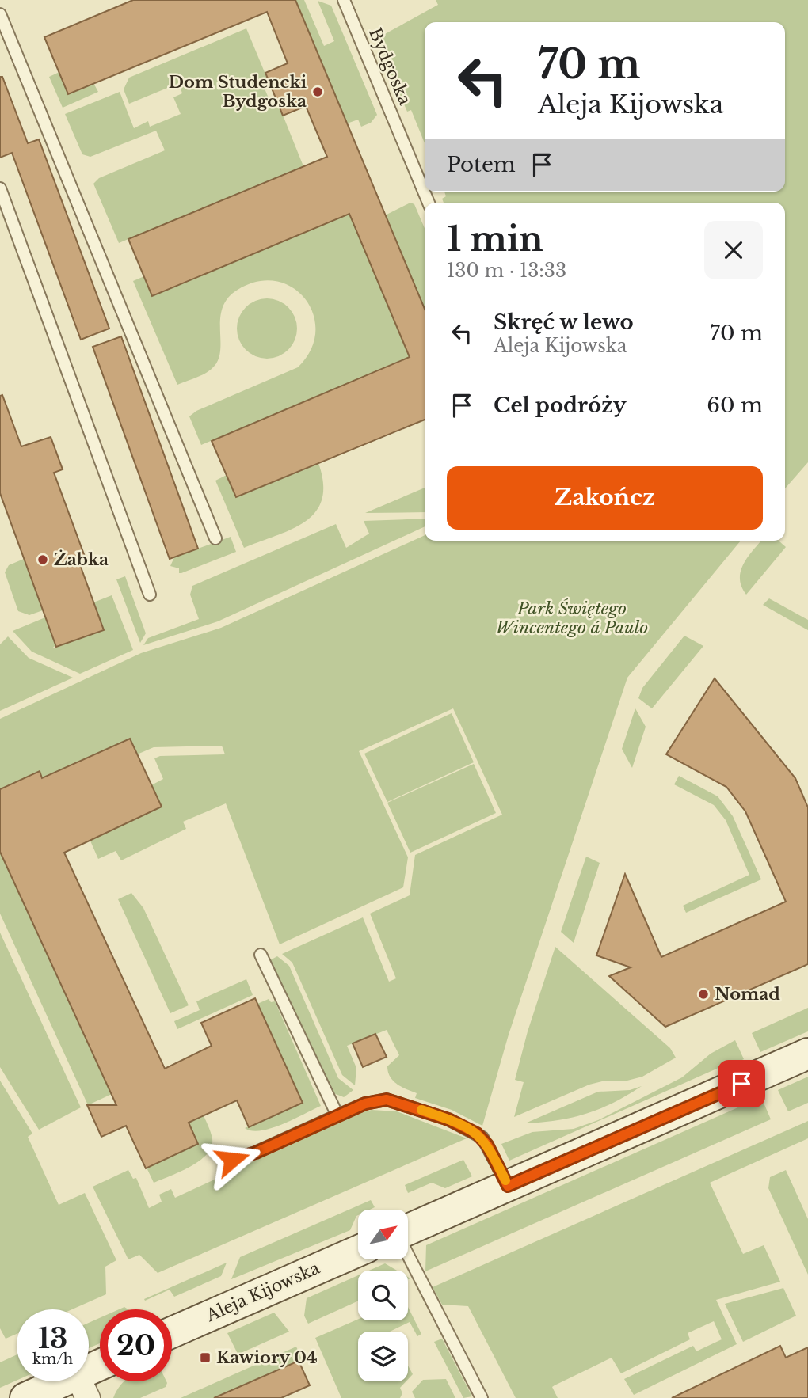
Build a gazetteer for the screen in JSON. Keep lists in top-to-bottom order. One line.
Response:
{"streets":{"street":["Aleja Kijowska"],"lane":["Bydgoska"]},"parks":["Park Świętego Wincentego á Paulo"],"places":{"other":["Dom Studencki Bydgoska","Żabka","Nomad"],"transit":["Kawiory 04"]},"north":"top right","page":{"turn":["70 m","Aleja Kijowska"],"then":"Potem","heading":["1 min","130 m · 13:33"],"list":[{"name":"Skręć w lewo","note":"Aleja Kijowska","value":"70 m"},{"name":"Cel podróży","value":"60 m"}],"buttons":"Zakończ","speed":"13 km/h","limit":"20"}}
